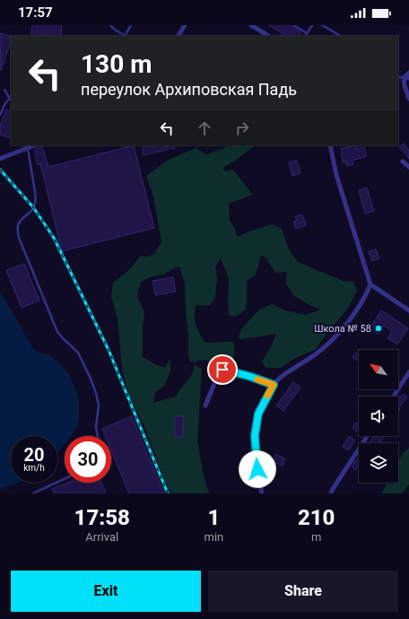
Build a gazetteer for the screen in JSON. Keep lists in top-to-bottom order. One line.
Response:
{"places":["Школа № 58"],"north":"top left","page":{"status":"17:57","turn":["130 m","переулок Архиповская Падь"],"speed":"20 km/h","limit":"30","eta":["17:58","Arrival","1","min","210","m"],"buttons":["Exit","Share"]}}
